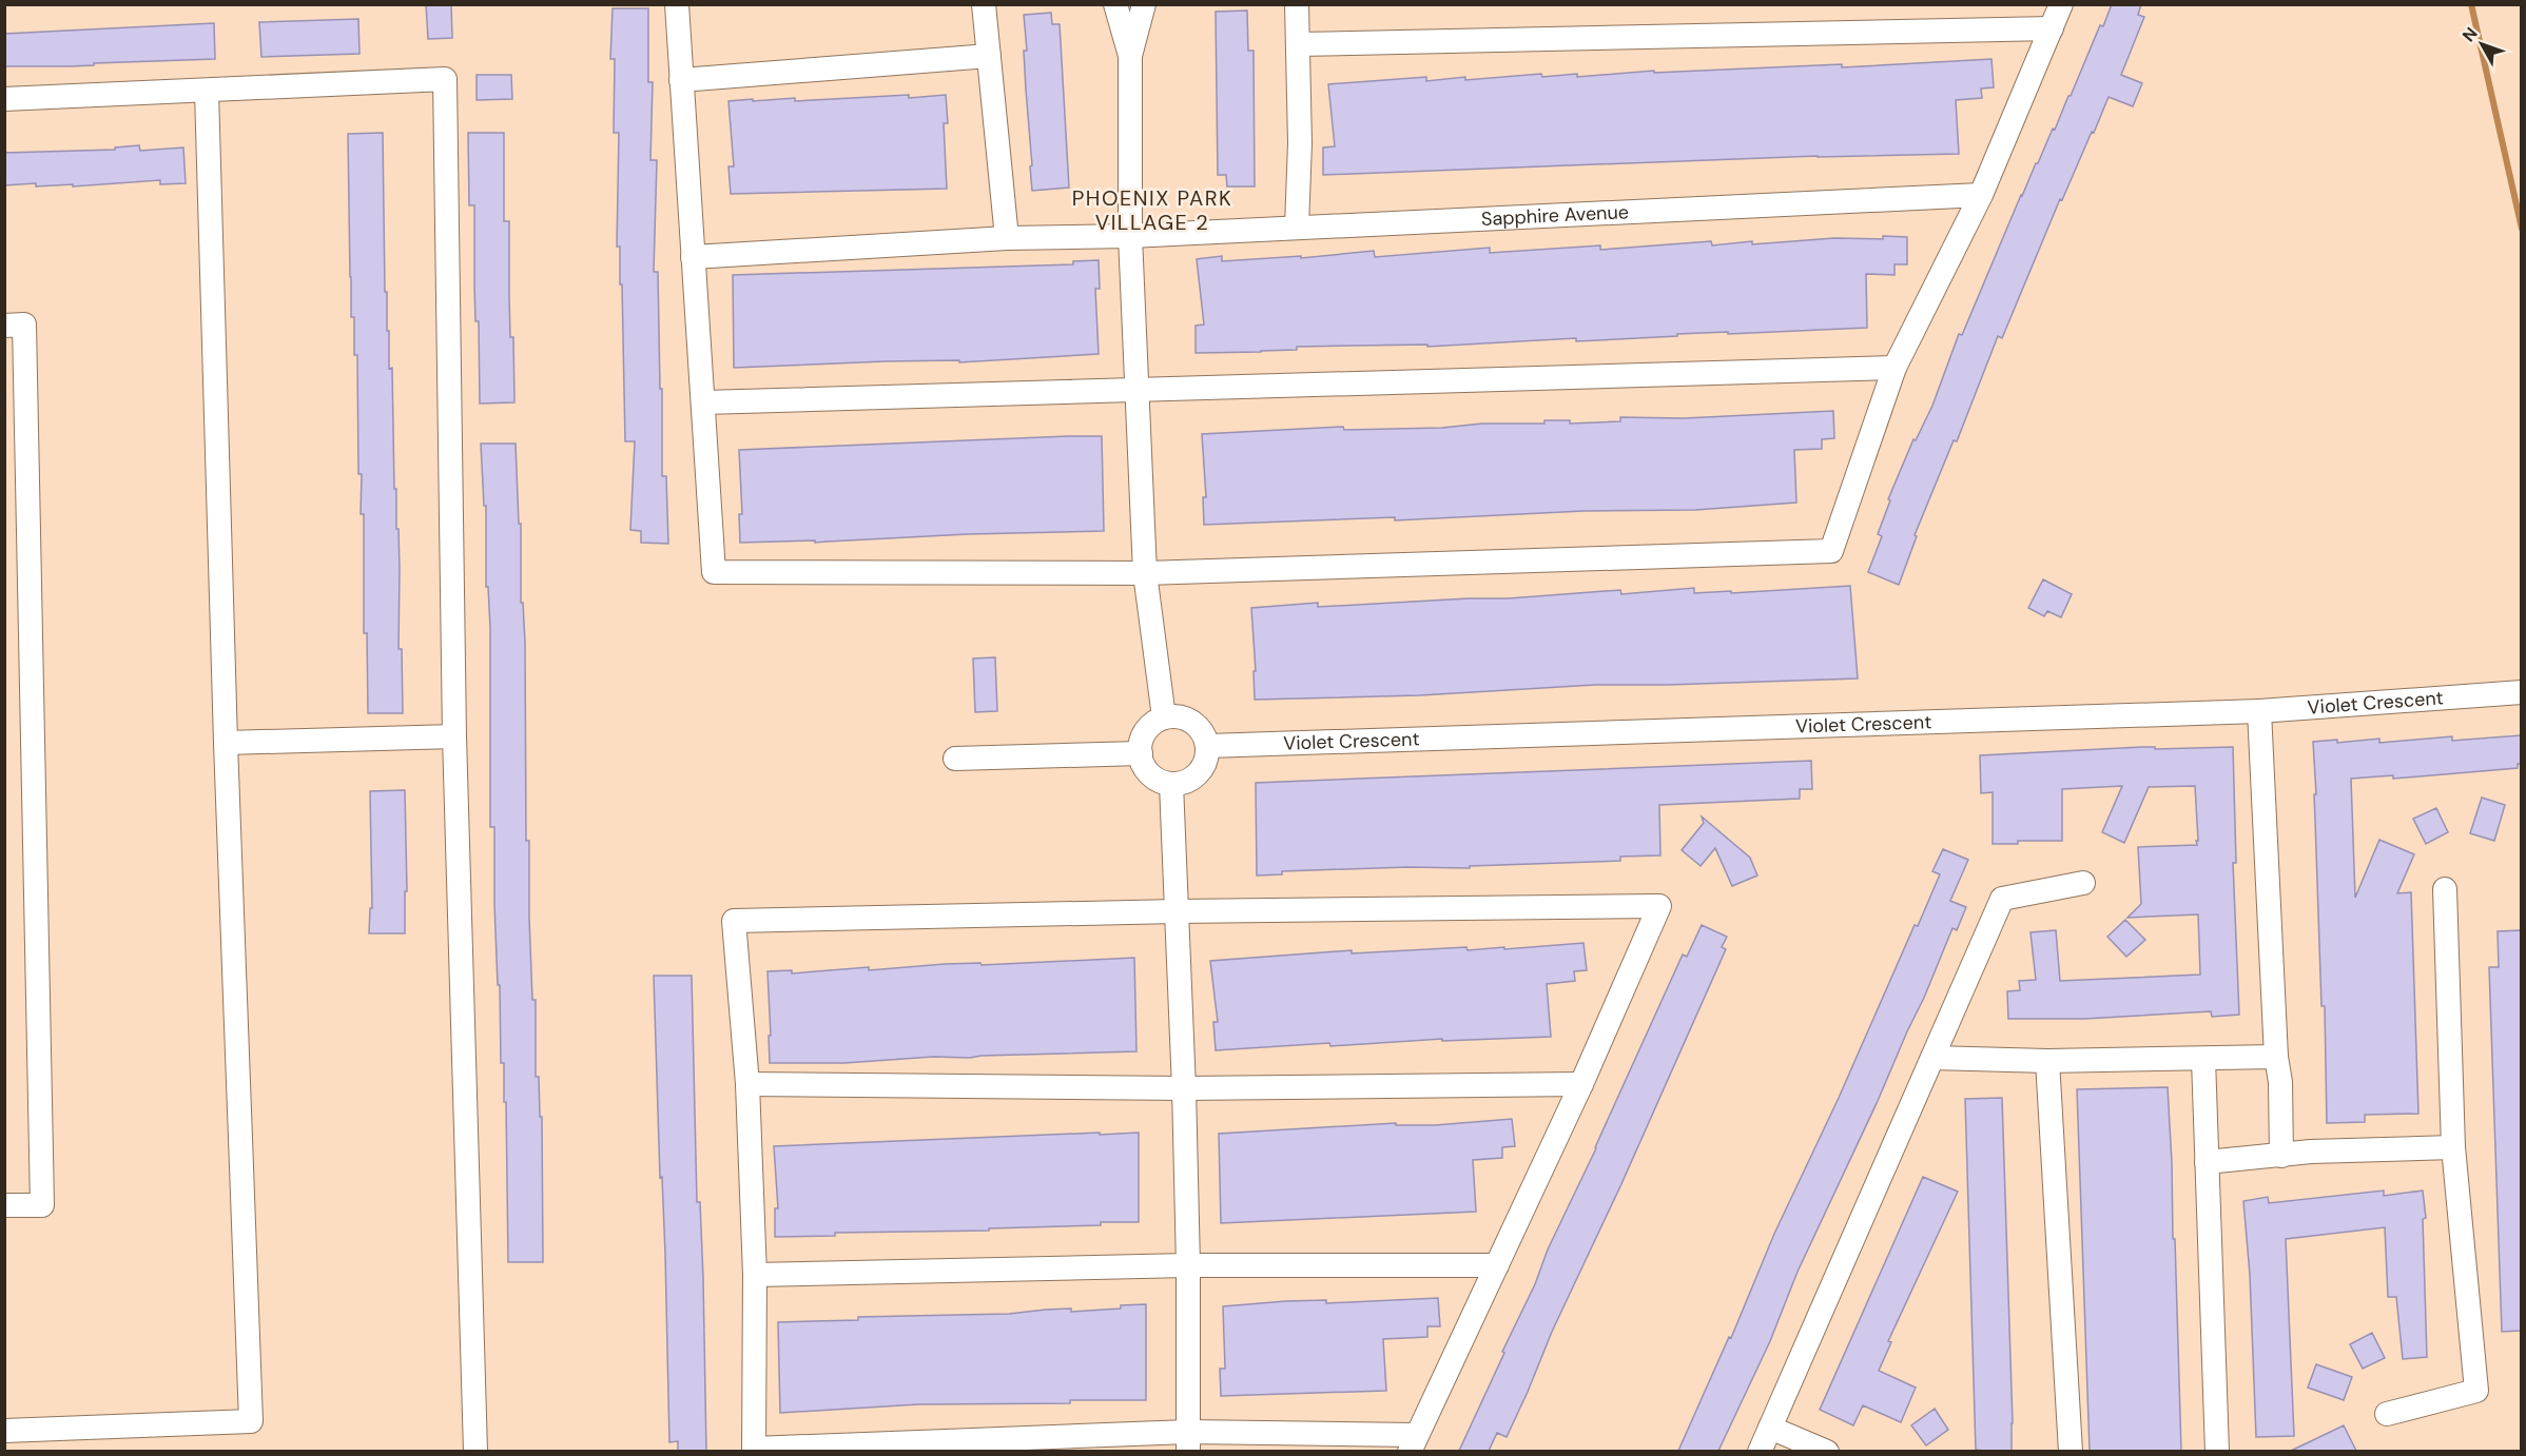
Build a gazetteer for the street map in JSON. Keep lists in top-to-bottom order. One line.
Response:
{"streets":{"street":["Sapphire Avenue","Violet Crescent"]},"districts":["PHOENIX PARK VILLAGE 2"],"north":"top left"}
